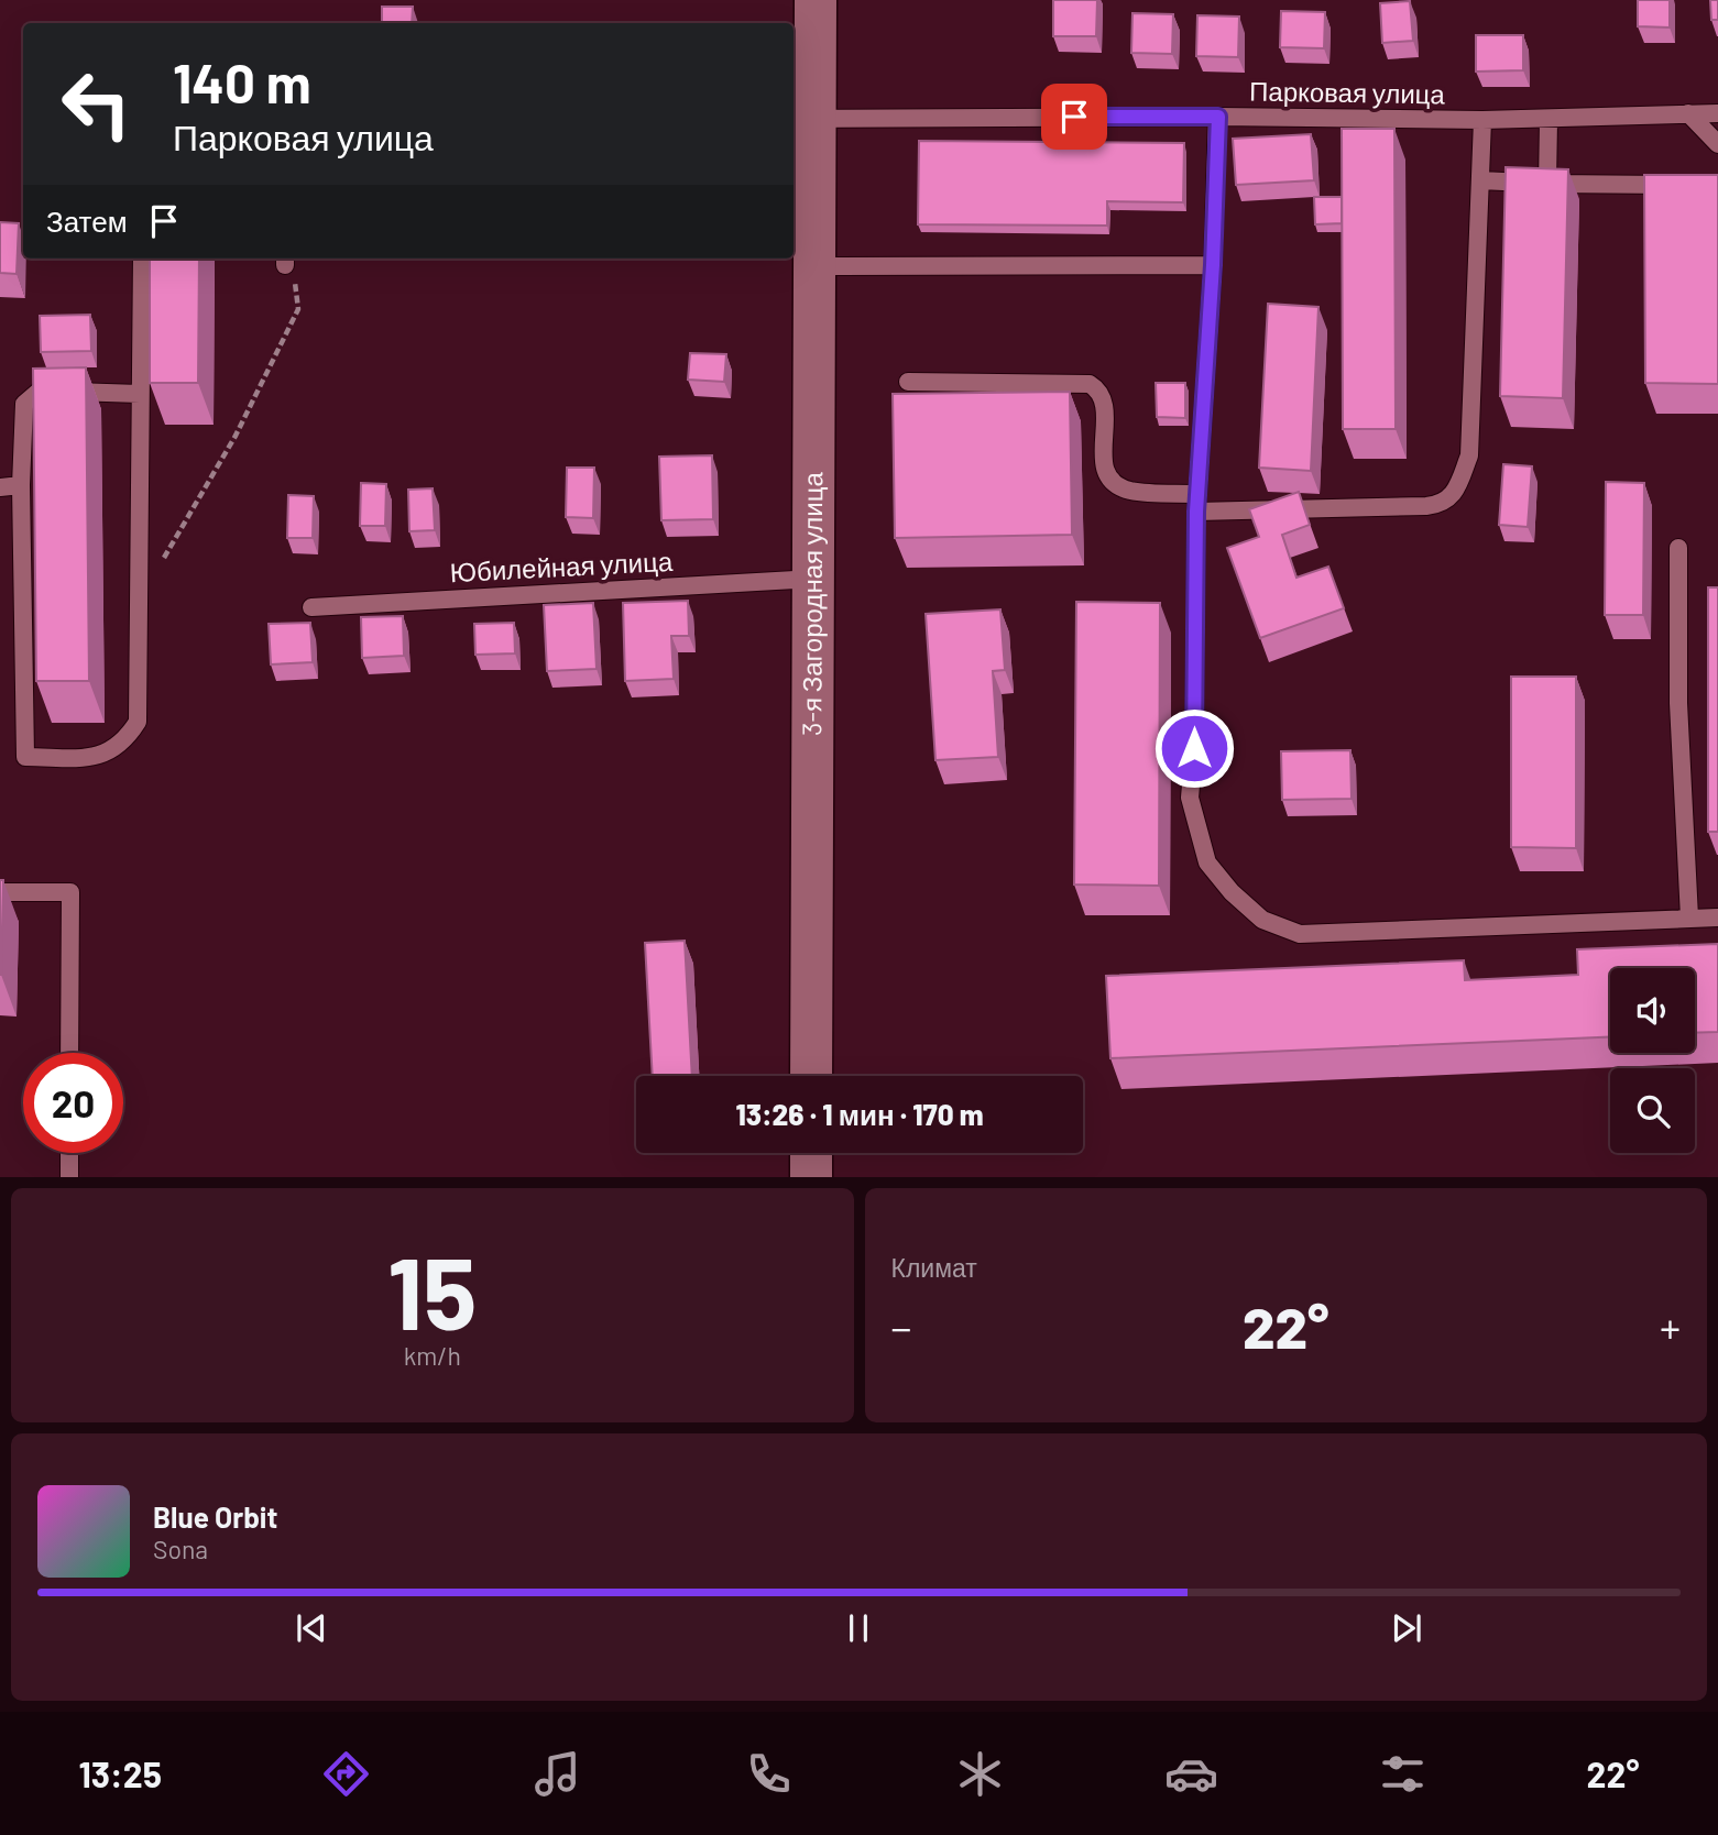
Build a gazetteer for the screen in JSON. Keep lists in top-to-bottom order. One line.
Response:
{"streets":{"main road":["3-я Загородная улица"],"lane":["Парковая улица","Юбилейная улица"]},"crossings":[["Парковая улица","3-я Загородная улица"],["Юбилейная улица","3-я Загородная улица"]],"page":{"turn":["140 m","Парковая улица"],"then":"Затем","limit":"20","trip":"13:26 · 1 мин · 170 m","tile":[["15","km/h"],"Климат"],"heat":["−","22°","+"],"song":["Blue Orbit","Sona"],"tabs":["13:25","22°"]}}
